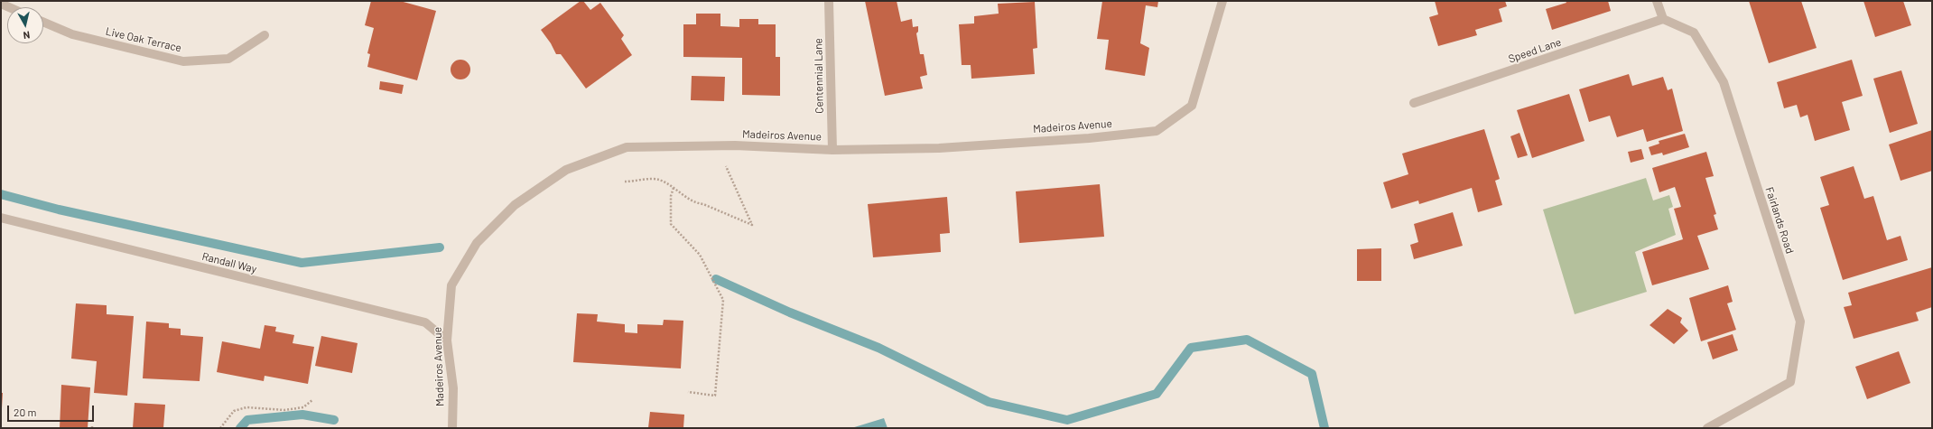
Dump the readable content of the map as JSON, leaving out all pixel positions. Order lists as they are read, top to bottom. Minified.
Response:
{"streets":{"street":["Live Oak Terrace","Speed Lane","Centennial Lane","Madeiros Avenue","Fairlands Road","Randall Way"]},"crossings":[["Speed Lane","Fairlands Road"],["Centennial Lane","Madeiros Avenue"],["Madeiros Avenue","Randall Way"]],"scale_bar":"20 m","north":"bottom"}
